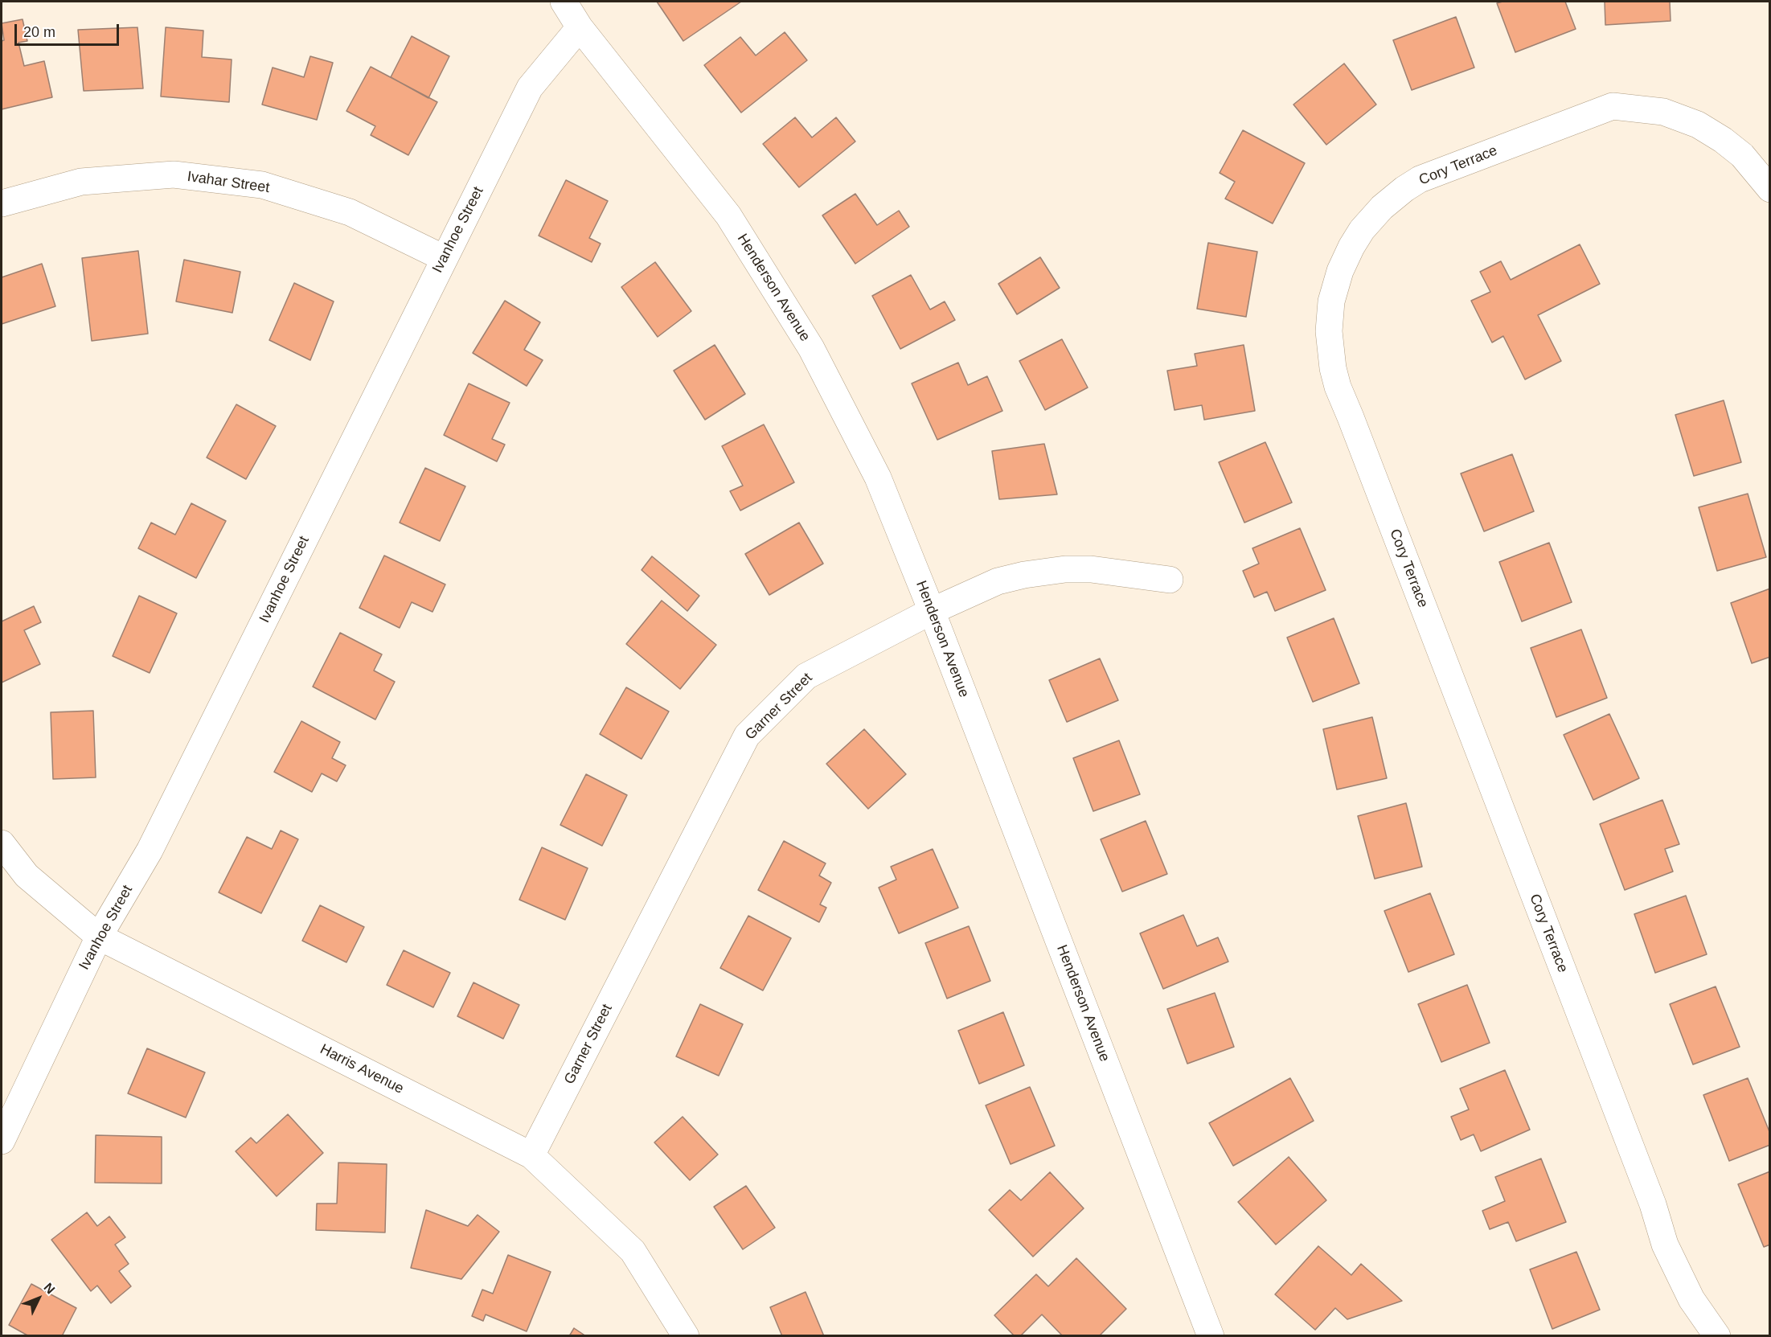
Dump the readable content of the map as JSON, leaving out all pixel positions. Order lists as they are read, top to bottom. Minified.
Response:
{"streets":{"street":["Cory Terrace","Ivahar Street","Ivanhoe Street","Henderson Avenue","Garner Street","Harris Avenue"]},"crossings":[["Ivahar Street","Ivanhoe Street"],["Ivanhoe Street","Henderson Avenue"],["Ivanhoe Street","Harris Avenue"],["Henderson Avenue","Garner Street"],["Garner Street","Harris Avenue"]],"scale_bar":"20 m","north":"top right"}
